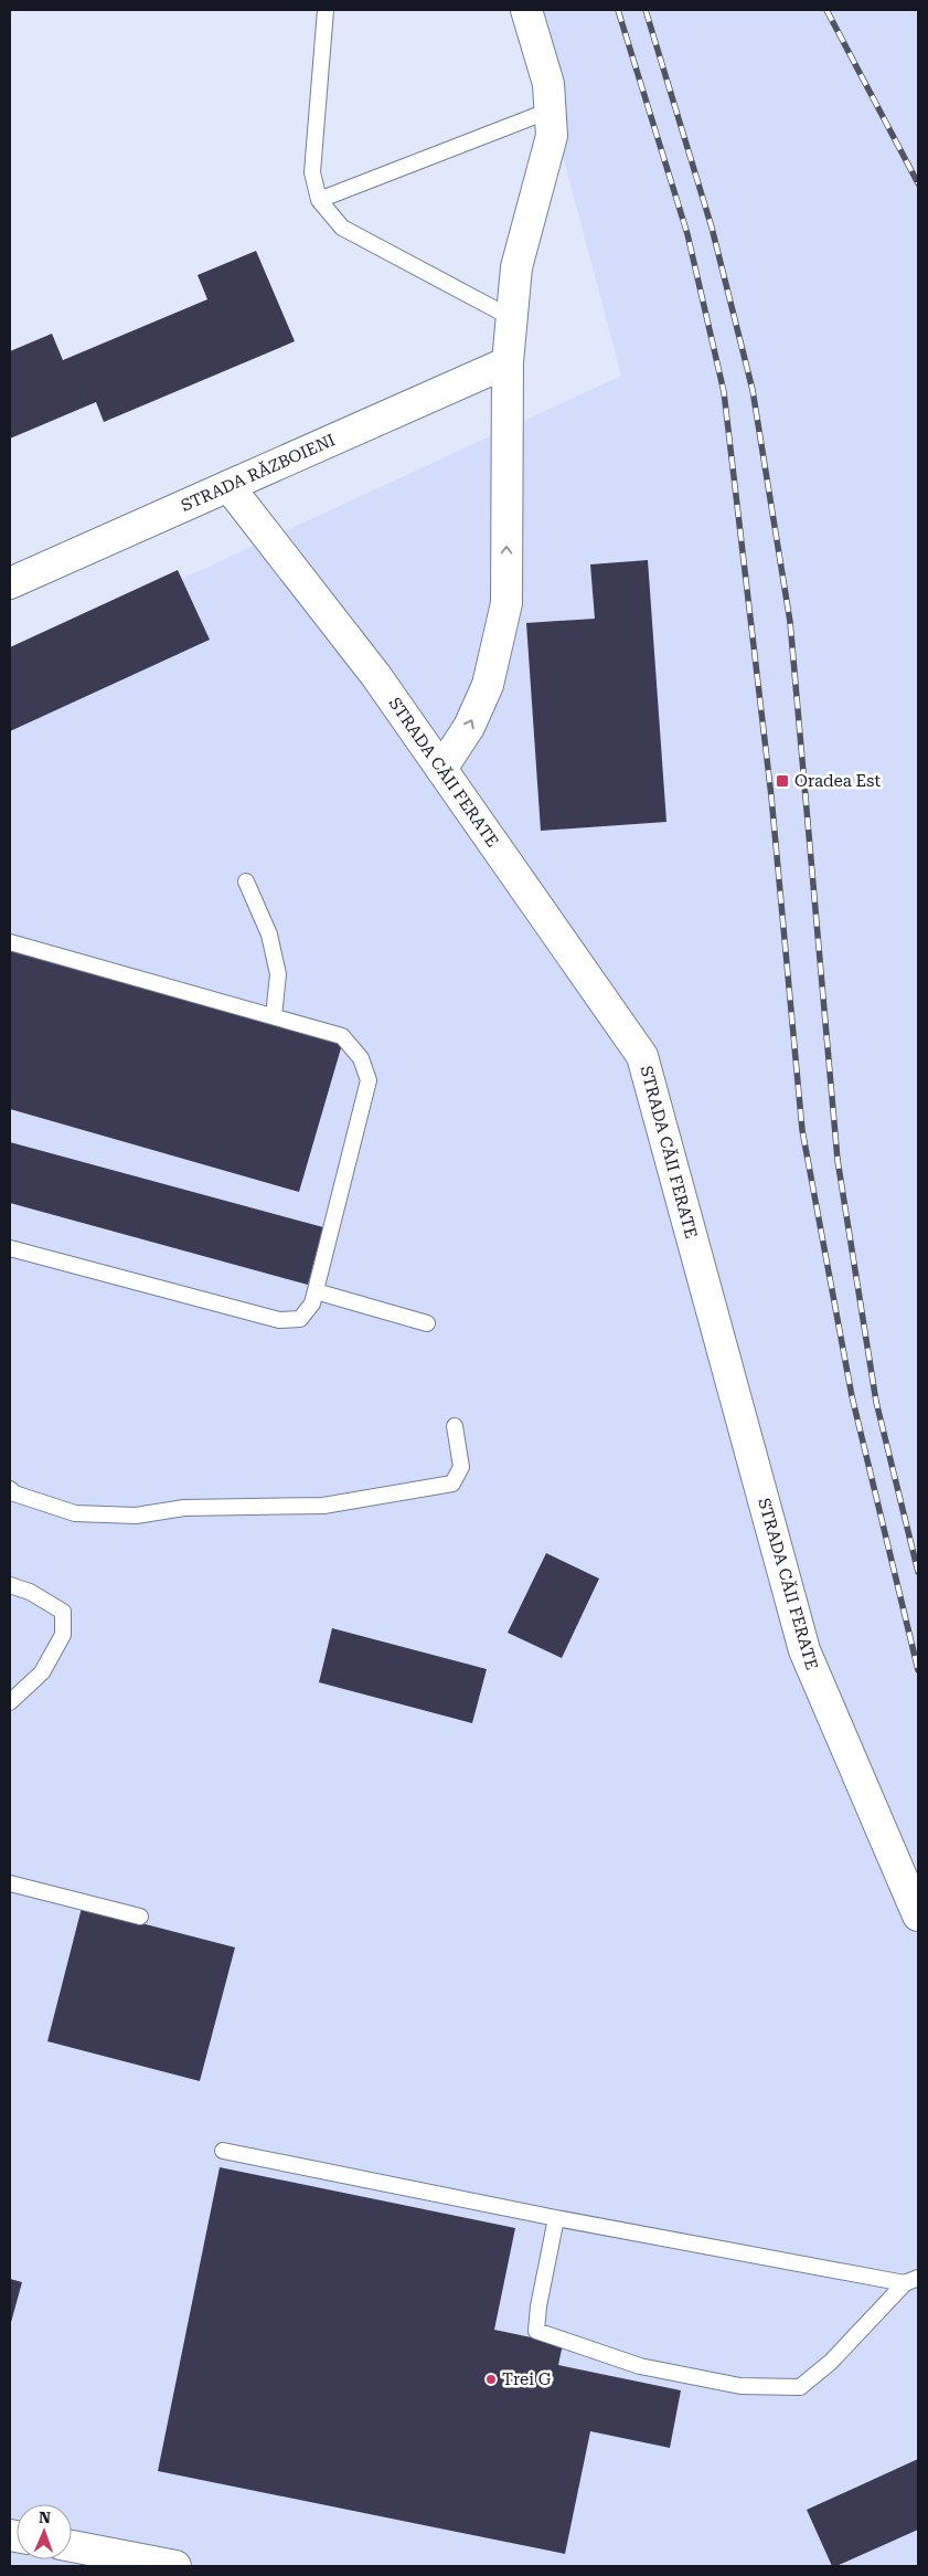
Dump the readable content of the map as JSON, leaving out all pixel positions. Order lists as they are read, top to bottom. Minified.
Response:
{"streets":{"street":["STRADA RĂZBOIENI","STRADA CĂII FERATE"]},"crossings":[["STRADA RĂZBOIENI","STRADA CĂII FERATE"]],"places":{"transit":["Oradea Est"],"other":["Trei G"]},"north":"top"}
